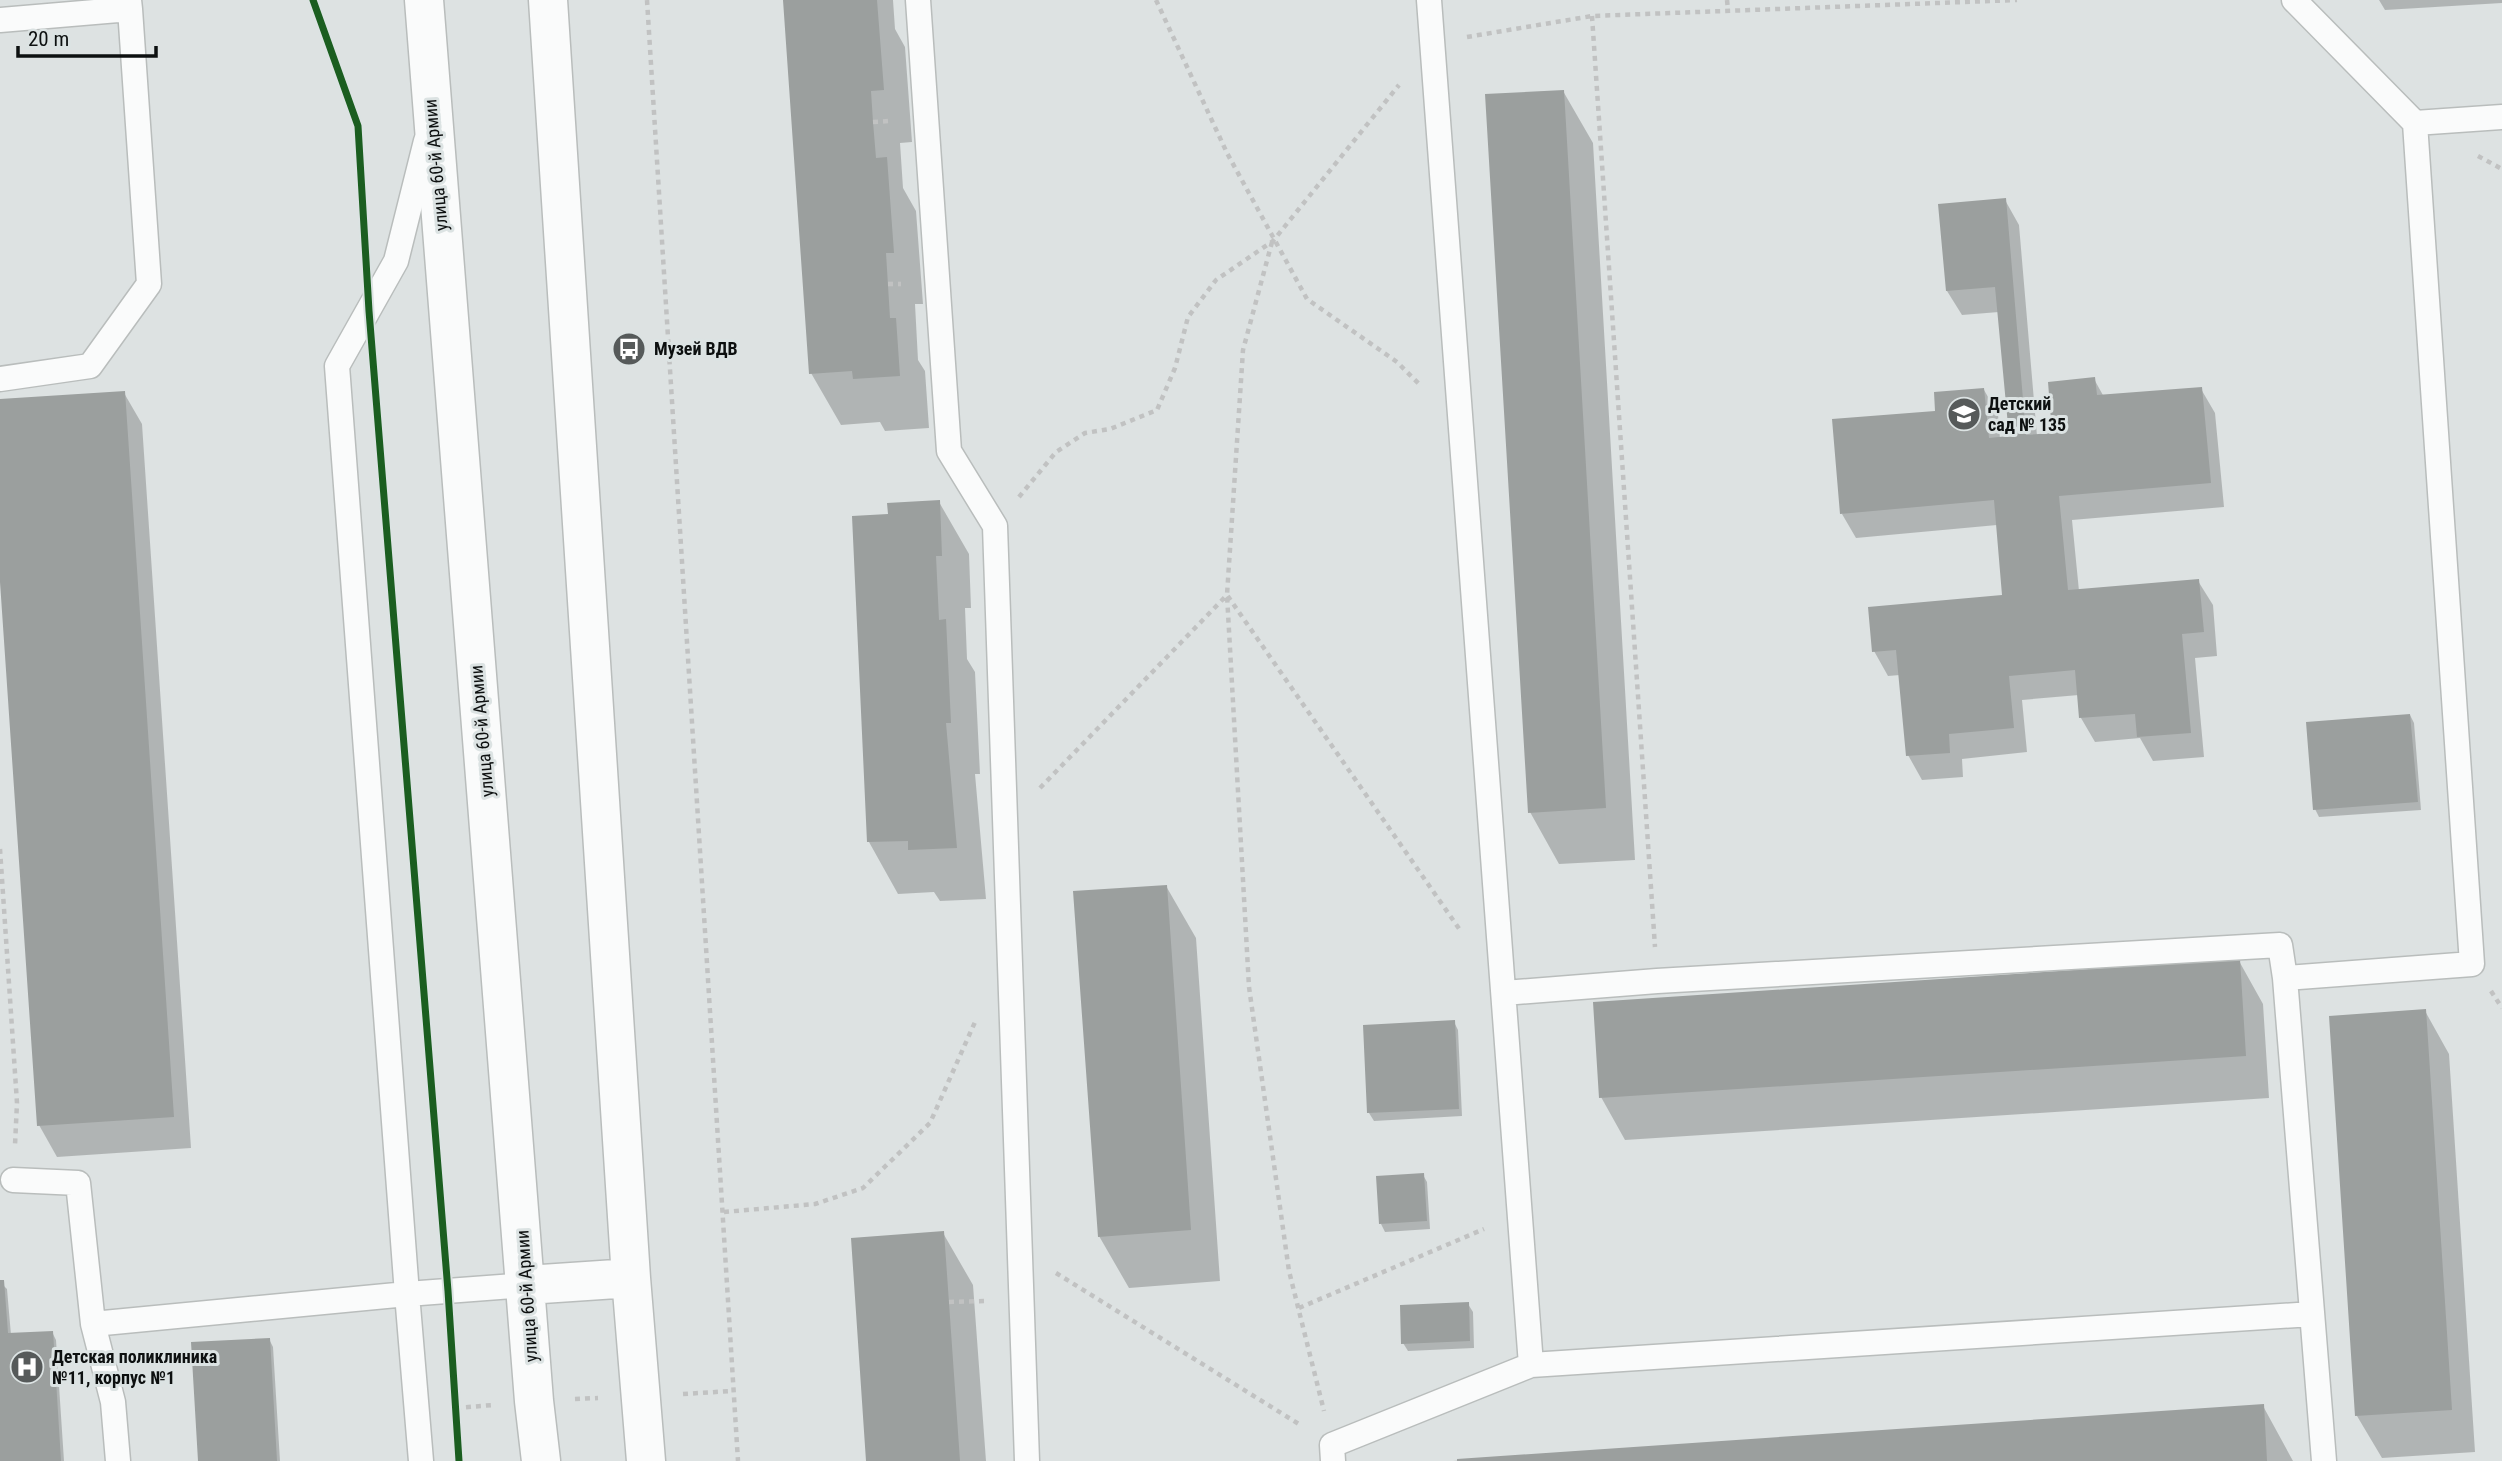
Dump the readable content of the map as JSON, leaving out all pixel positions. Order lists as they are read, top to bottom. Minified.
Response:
{"streets":{"main road":["улица 60-й Армии"]},"places":{"bus stop":["Музей ВДВ"],"school or university":["Детский сад № 135"],"hospital":["Детская поликлиника №11, корпус №1"]},"scale_bar":"20 m"}
